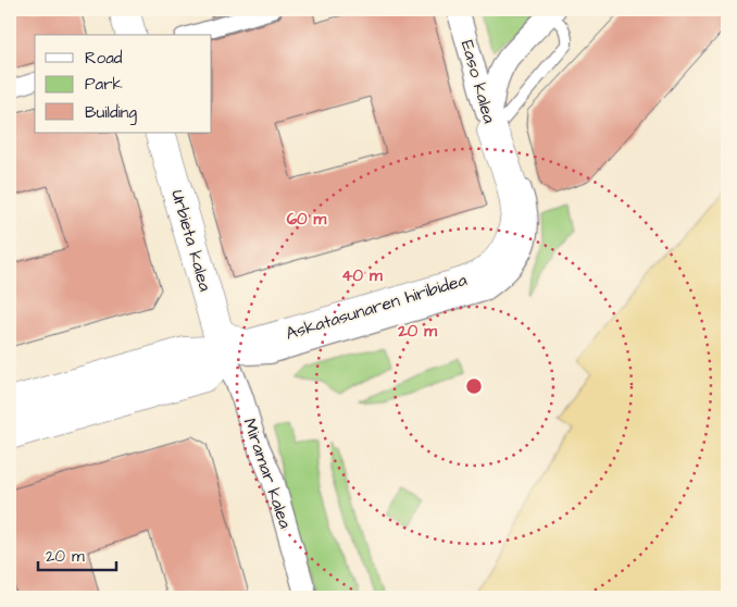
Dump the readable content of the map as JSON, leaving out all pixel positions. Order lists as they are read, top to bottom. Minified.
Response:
{"streets":{"main road":["Urbieta kalea","Askatasunaren hiribidea"],"street":["Easo kalea","Miramar kalea"]},"crossings":[["Easo kalea","Askatasunaren hiribidea"],["Urbieta kalea","Askatasunaren hiribidea"],["Urbieta kalea","Miramar kalea"],["Askatasunaren hiribidea","Miramar kalea"]],"legend":["Road","Park","Building"],"scale_bar":"20 m","rings":["60 m","40 m","20 m"]}
